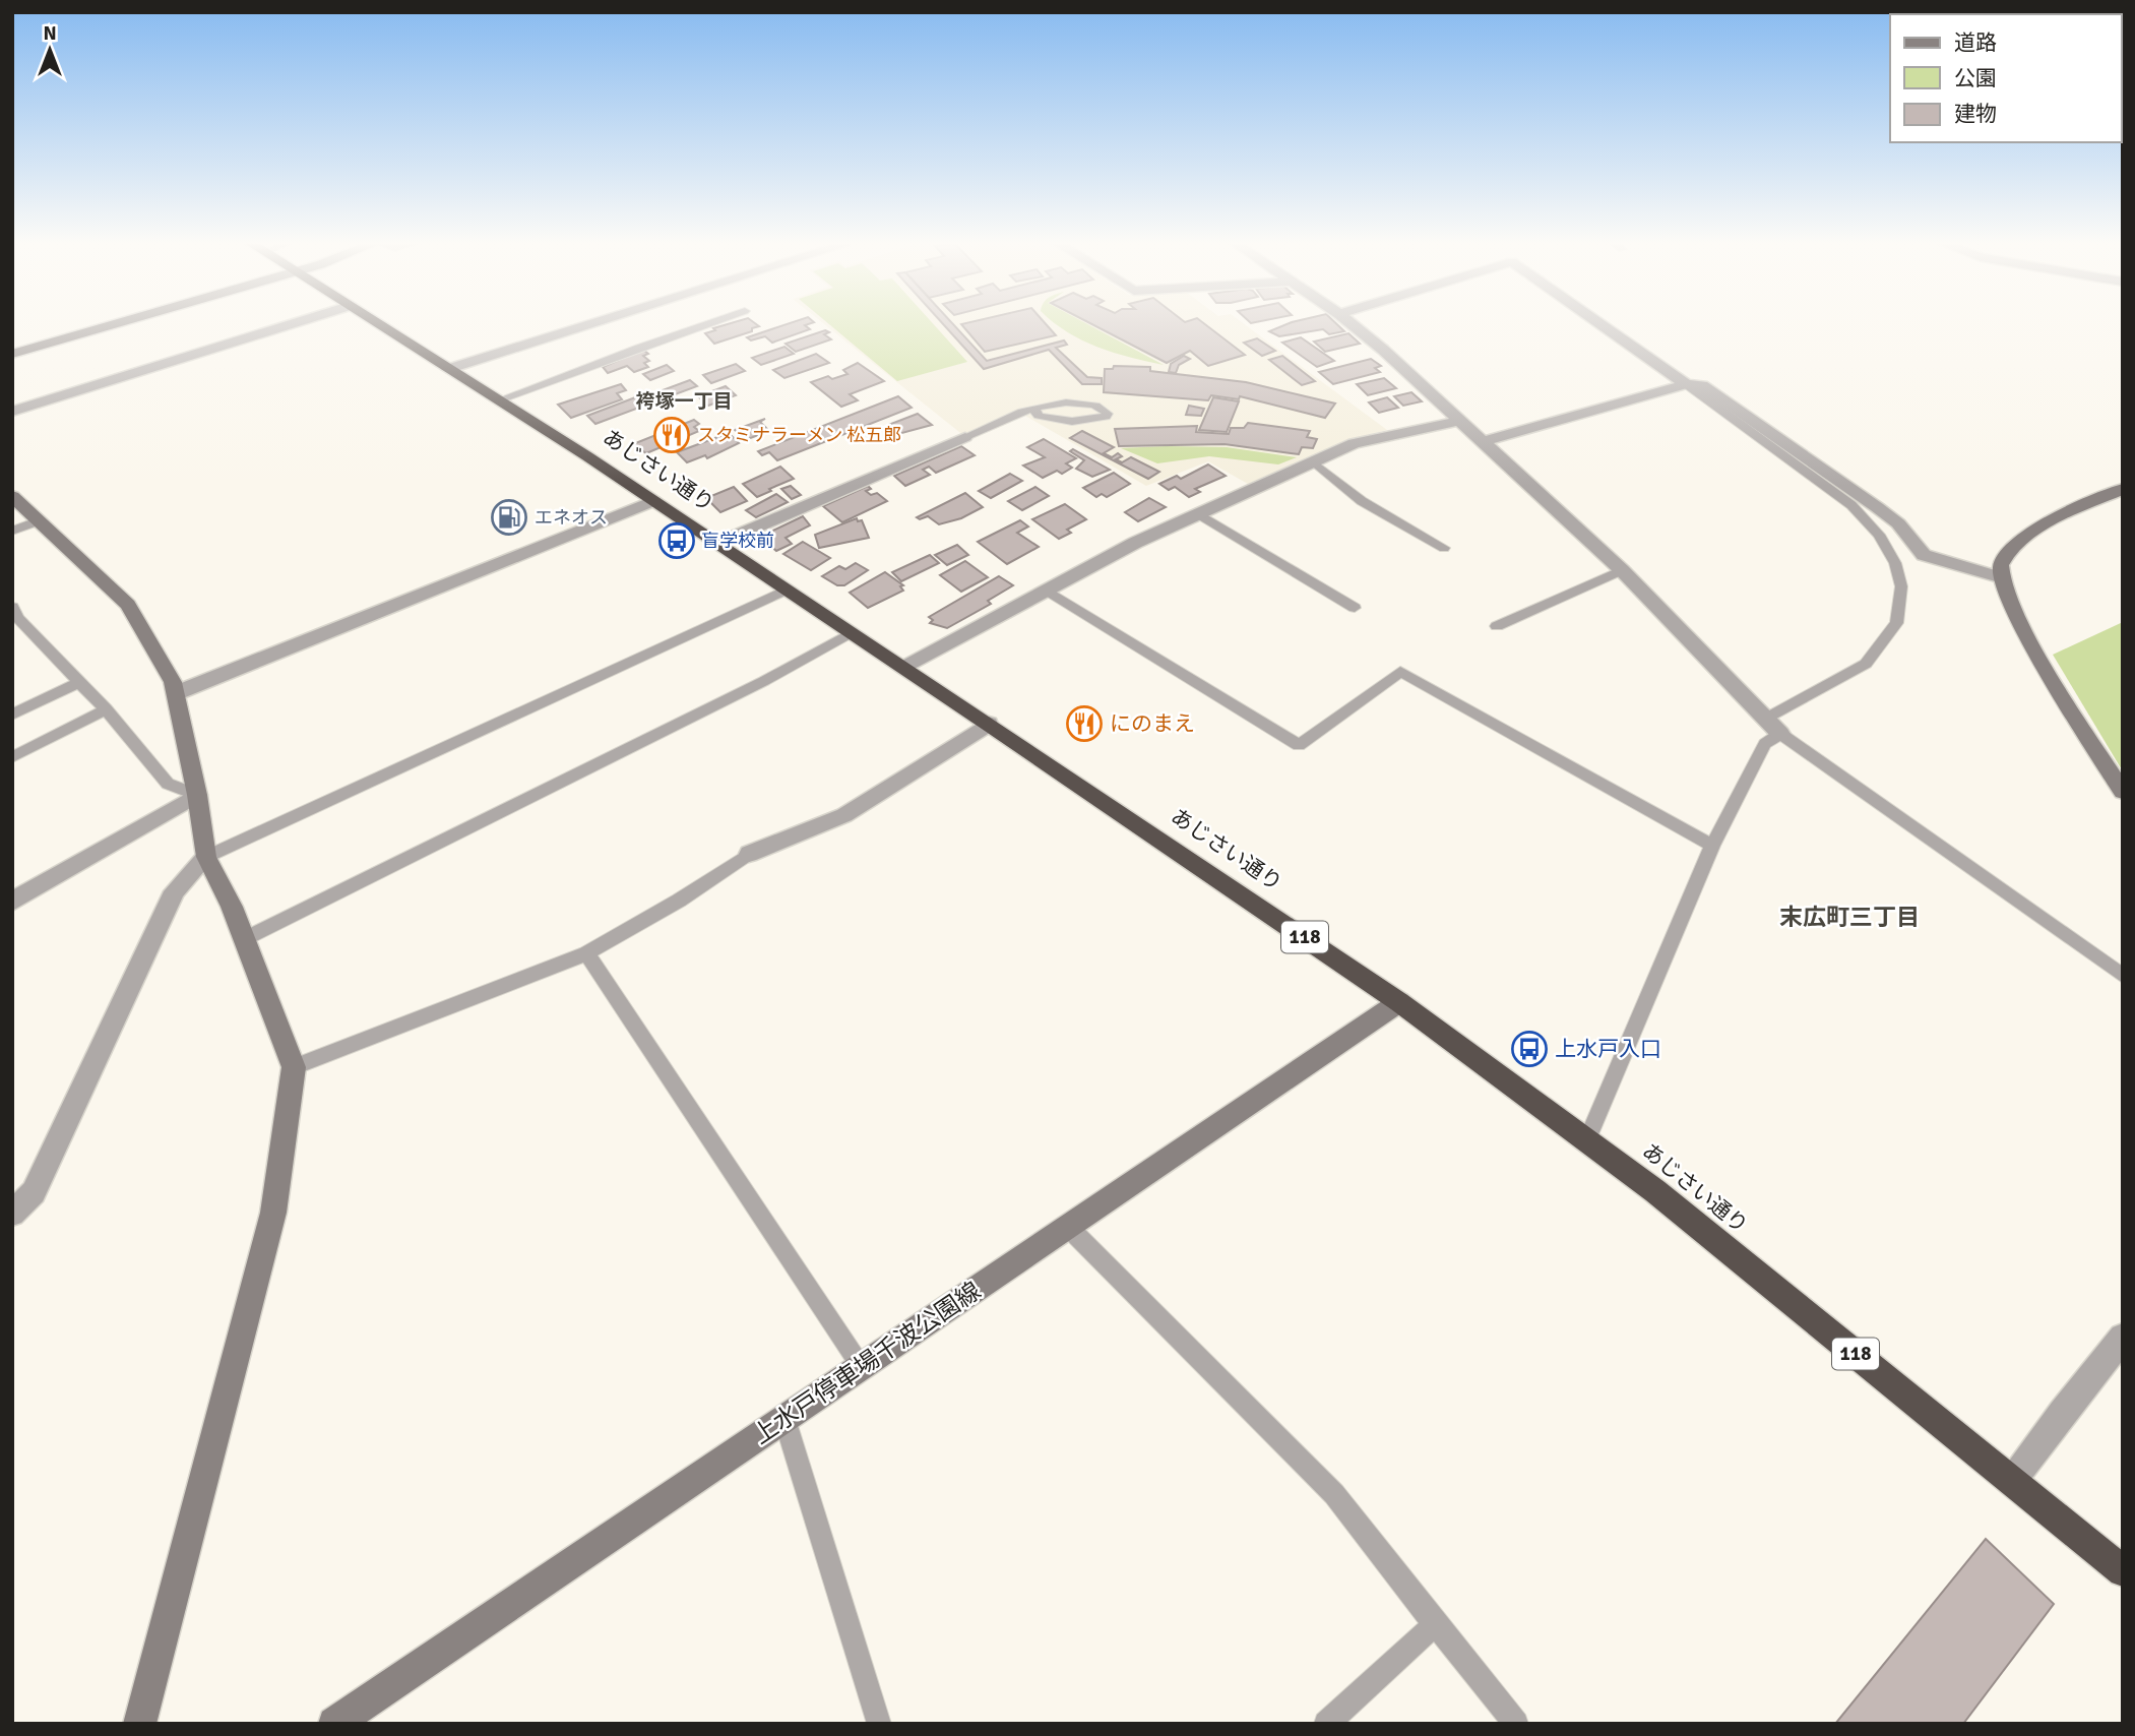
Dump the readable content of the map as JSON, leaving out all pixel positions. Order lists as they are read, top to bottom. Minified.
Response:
{"streets":{"highway":["あじさい通り","118"],"street":["上水戸停車場千波公園線"]},"crossings":[["あじさい通り","上水戸停車場千波公園線"]],"districts":["袴塚一丁目","末広町三丁目"],"places":{"restaurant":["スタミナラーメン 松五郎","にのまえ"],"fuel station":["エネオス"],"bus stop":["盲学校前","上水戸入口"]},"legend":["道路","公園","建物"],"north":"top"}
